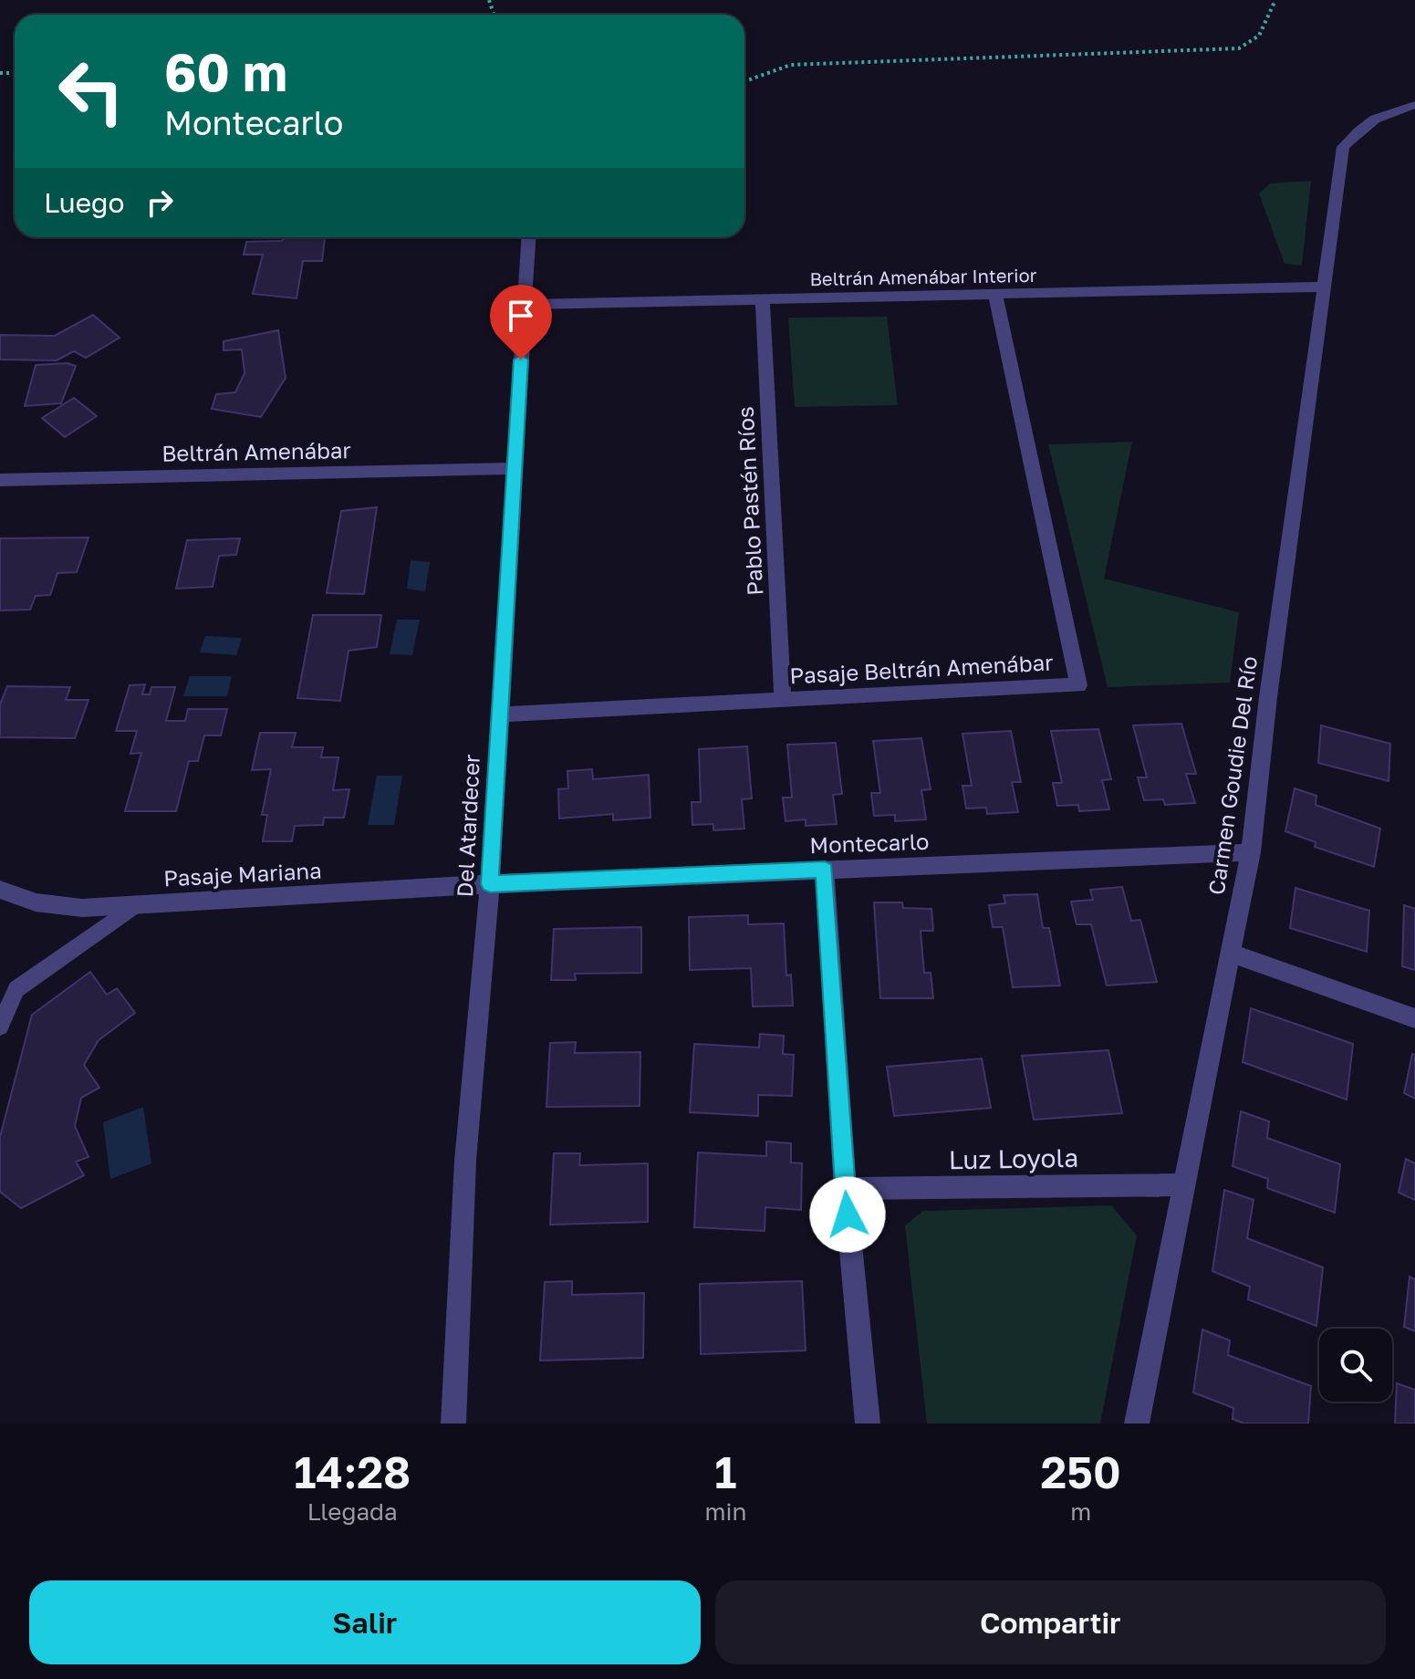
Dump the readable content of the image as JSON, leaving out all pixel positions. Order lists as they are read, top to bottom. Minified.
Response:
{"streets":{"street":["Beltrán Amenábar Interior","Beltrán Amenábar","Pablo Pastén Ríos","Pasaje Beltrán Amenábar","Carmen Goudie Del Río","Del Atardecer","Montecarlo","Pasaje Mariana","Luz Loyola"]},"crossings":[["Beltrán Amenábar Interior","Pablo Pastén Ríos"],["Beltrán Amenábar Interior","Pasaje Beltrán Amenábar"],["Beltrán Amenábar Interior","Carmen Goudie Del Río"],["Beltrán Amenábar Interior","Del Atardecer"],["Beltrán Amenábar","Del Atardecer"],["Pablo Pastén Ríos","Pasaje Beltrán Amenábar"],["Pasaje Beltrán Amenábar","Del Atardecer"],["Carmen Goudie Del Río","Montecarlo"],["Carmen Goudie Del Río","Luz Loyola"],["Del Atardecer","Montecarlo"],["Del Atardecer","Pasaje Mariana"],["Montecarlo","Pasaje Mariana"]],"page":{"turn":["60 m","Montecarlo"],"then":"Luego","eta":["14:28","Llegada","1","min","250","m"],"buttons":["Salir","Compartir"]}}
